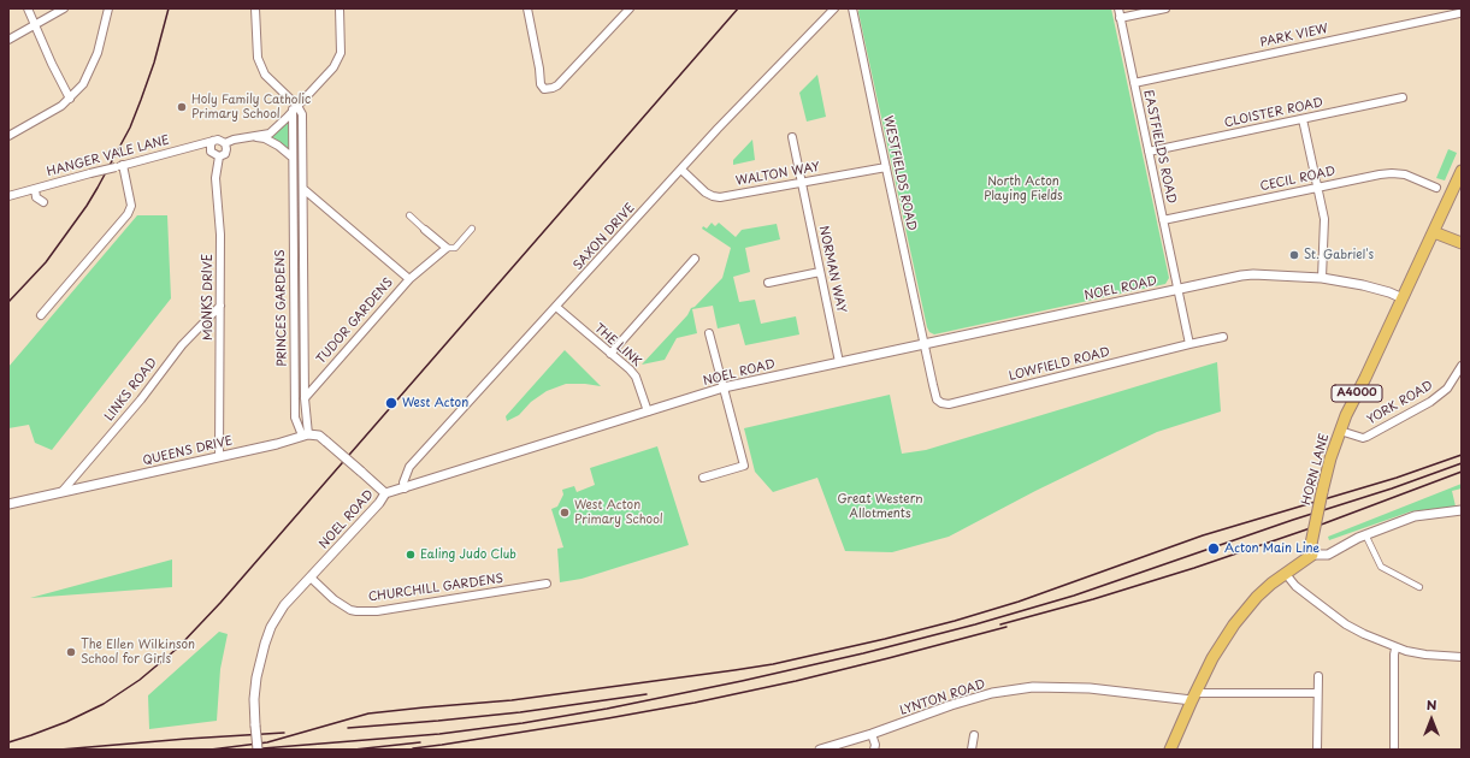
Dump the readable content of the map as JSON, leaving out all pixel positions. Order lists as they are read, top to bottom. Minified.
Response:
{"streets":{"main road":["A4000","HORN LANE"],"street":["PARK VIEW","CLOISTER ROAD","EASTFIELDS ROAD","HANGER VALE LANE","WESTFIELDS ROAD","WALTON WAY","CECIL ROAD","SAXON DRIVE","NORMAN WAY","NOEL ROAD","MONKS DRIVE","PRINCES GARDENS","TUDOR GARDENS","THE LINK","LOWFIELD ROAD","LINKS ROAD","YORK ROAD","QUEENS DRIVE","CHURCHILL GARDENS","LYNTON ROAD"]},"crossings":[["PARK VIEW","EASTFIELDS ROAD"],["CLOISTER ROAD","EASTFIELDS ROAD"],["EASTFIELDS ROAD","CECIL ROAD"],["EASTFIELDS ROAD","NOEL ROAD"],["HANGER VALE LANE","MONKS DRIVE"],["WESTFIELDS ROAD","WALTON WAY"],["WESTFIELDS ROAD","NOEL ROAD"],["WESTFIELDS ROAD","LOWFIELD ROAD"],["WALTON WAY","SAXON DRIVE"],["WALTON WAY","NORMAN WAY"],["SAXON DRIVE","NOEL ROAD"],["SAXON DRIVE","THE LINK"],["NORMAN WAY","NOEL ROAD"],["NOEL ROAD","THE LINK"],["NOEL ROAD","LOWFIELD ROAD"],["NOEL ROAD","HORN LANE"],["NOEL ROAD","CHURCHILL GARDENS"],["MONKS DRIVE","LINKS ROAD"],["MONKS DRIVE","QUEENS DRIVE"],["PRINCES GARDENS","TUDOR GARDENS"],["PRINCES GARDENS","QUEENS DRIVE"],["LINKS ROAD","QUEENS DRIVE"],["YORK ROAD","HORN LANE"]],"parks":["North Acton Playing Fields","Great Western Allotments"],"places":["Holy Family Catholic Primary School","St. Gabriel's","West Acton","West Acton Primary School","Acton Main Line","Ealing Judo Club","The Ellen Wilkinson School for Girls"],"north":"top"}
